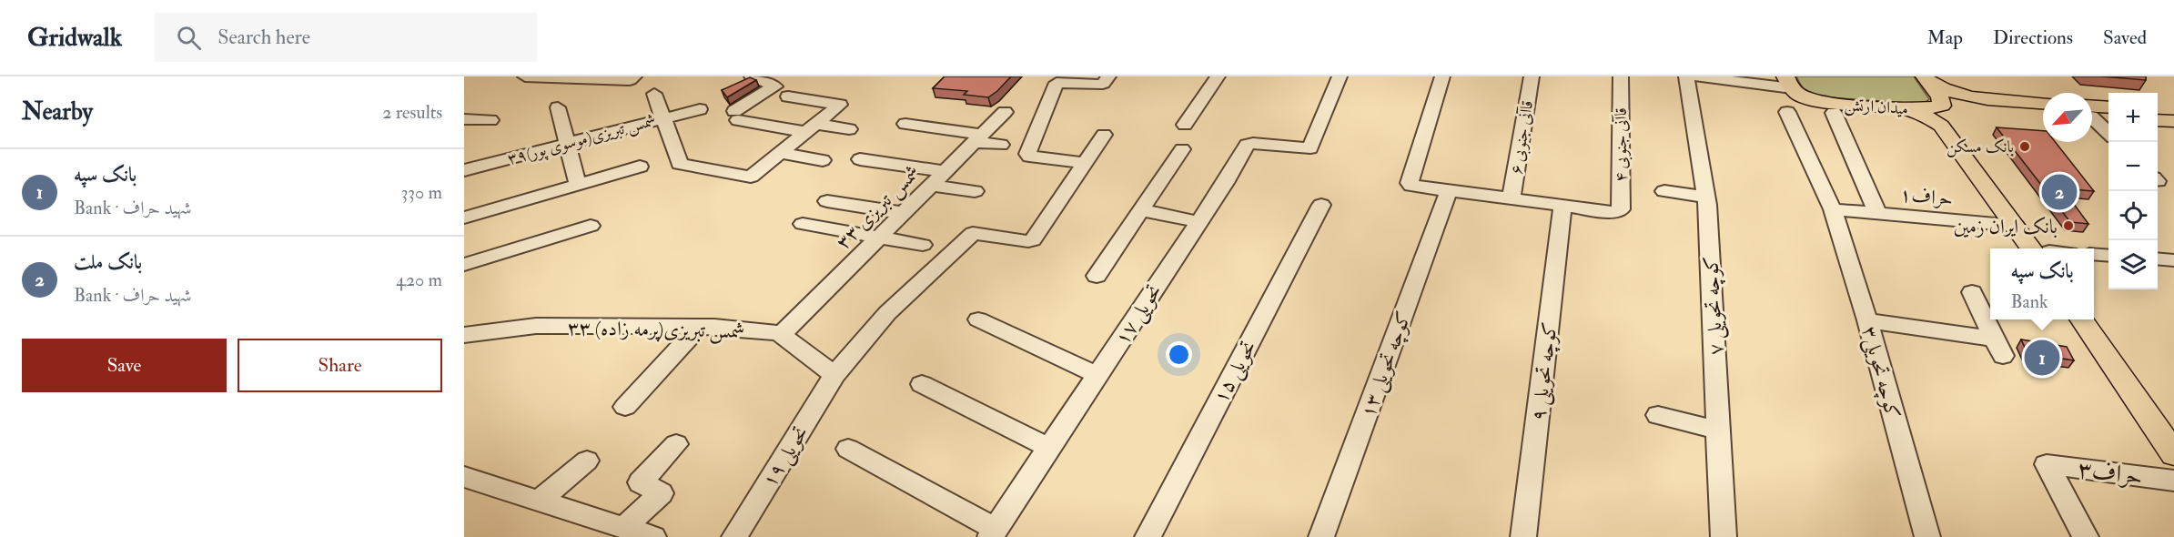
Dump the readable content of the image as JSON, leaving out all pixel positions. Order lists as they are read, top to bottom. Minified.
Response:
{"streets":{"main road":["میدان ارتش"],"street":["قاآنی جنوبی ۶","شمس تبریزی(موسوی پور)۳۹","قاآنی جنوبی ۴","حراف۱","شمس تبریزی ۳۳","کوچه تحویلی ۷","تحویلی ۱۷","۳۳ شمس تبریزی(پرمه زاده)","کوچه تحویلی ۱۳","تحویلی ۱۵","کوچه تحویلی ۹","کوچه تحویلی۳","تحویلی ۱۹","۳حراف"]},"crossings":[["قاآنی جنوبی ۴","کوچه تحویلی ۹"],["حراف۱","کوچه تحویلی۳"],["شمس تبریزی ۳۳","۳۳ شمس تبریزی(پرمه زاده)"]],"places":["بانک مسکن","بانک ایران زمین"],"north":"bottom left","page":{"header":"Gridwalk","search":"Search here","nav":["Map","Directions","Saved"],"heading":["Nearby","2 results"],"map_buttons":["+","−"],"list":[{"mark":"1","name":"بانک سپه","note":"Bank · شهید حراف","value":"330 m"},{"mark":"2","name":"بانک ملت","note":"Bank · شهید حراف","value":"420 m"}],"pins":["2","1"],"popup":["بانک سپه","Bank"],"buttons":["Save","Share"]}}
